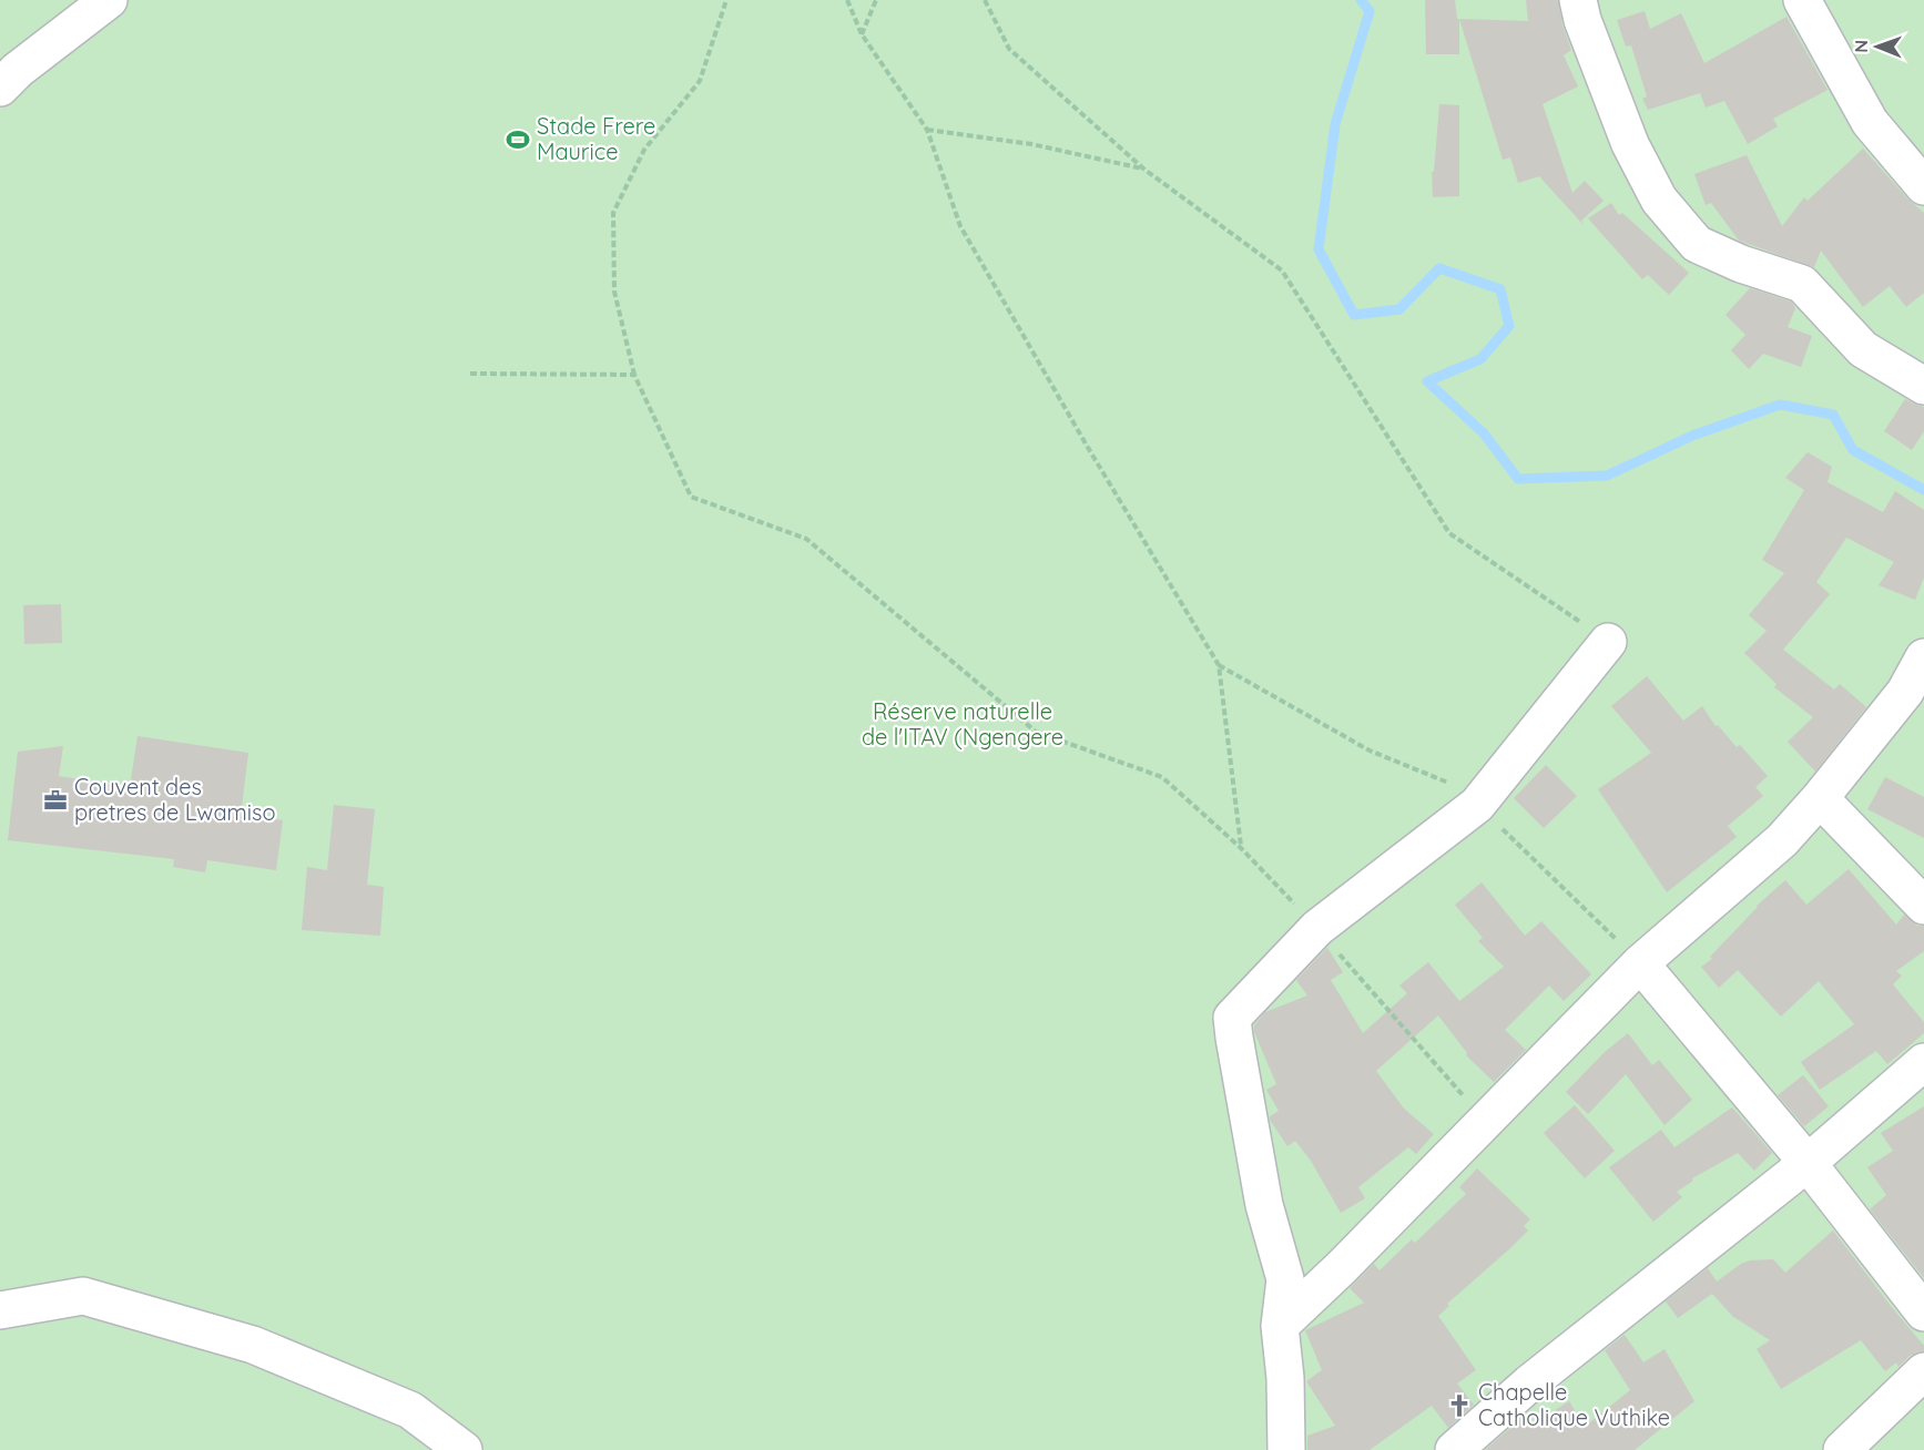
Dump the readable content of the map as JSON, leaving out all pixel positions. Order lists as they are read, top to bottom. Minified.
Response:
{"parks":["Réserve naturelle de l'ITAV (Ngengere"],"places":{"sports":["Stade Frere Maurice"],"office":["Couvent des pretres de Lwamiso"],"church":["Chapelle Catholique Vuthike"]},"north":"left"}
